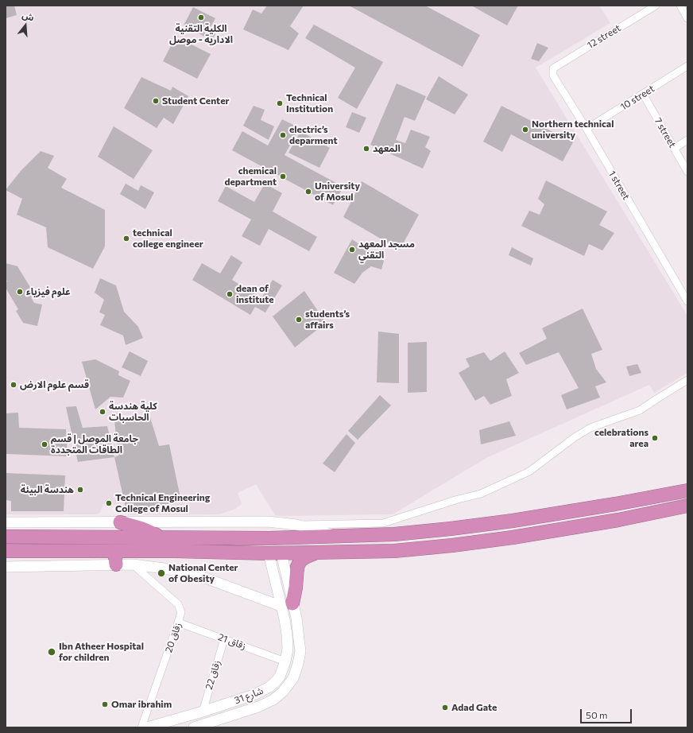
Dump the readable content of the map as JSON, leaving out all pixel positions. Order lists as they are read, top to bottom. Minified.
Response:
{"streets":{"main road":["شارع 31"],"street":["12 street","10 street","7 street","1 street","زقاق 20","زقاق 21","زقاق 22"]},"crossings":[["12 street","1 street"],["10 street","7 street"],["10 street","1 street"],["زقاق 20","زقاق 21"],["زقاق 21","زقاق 22"],["زقاق 21","شارع 31"],["زقاق 22","شارع 31"]],"places":["الكلية التقنية الادارية - موصل","Student Center","Technical Institution","Northern technical university","electric’s deparment","المعهد","chemical department","University of Mosul","technical college engineer","مسجد المعهد التقني","علوم فيزياء","dean of institute","students’s affairs","قسم علوم الارض","كلية هندسة الحاسبات","celebrations area","جامعة الموصل | قسم الطاقات المتجددة","هندسة البيئة","Technical Engineering College of Mosul","National Center of Obesity","Ibn Atheer Hospital for children","Omar ibrahim","Adad Gate"],"scale_bar":"50 m","north":"top"}
